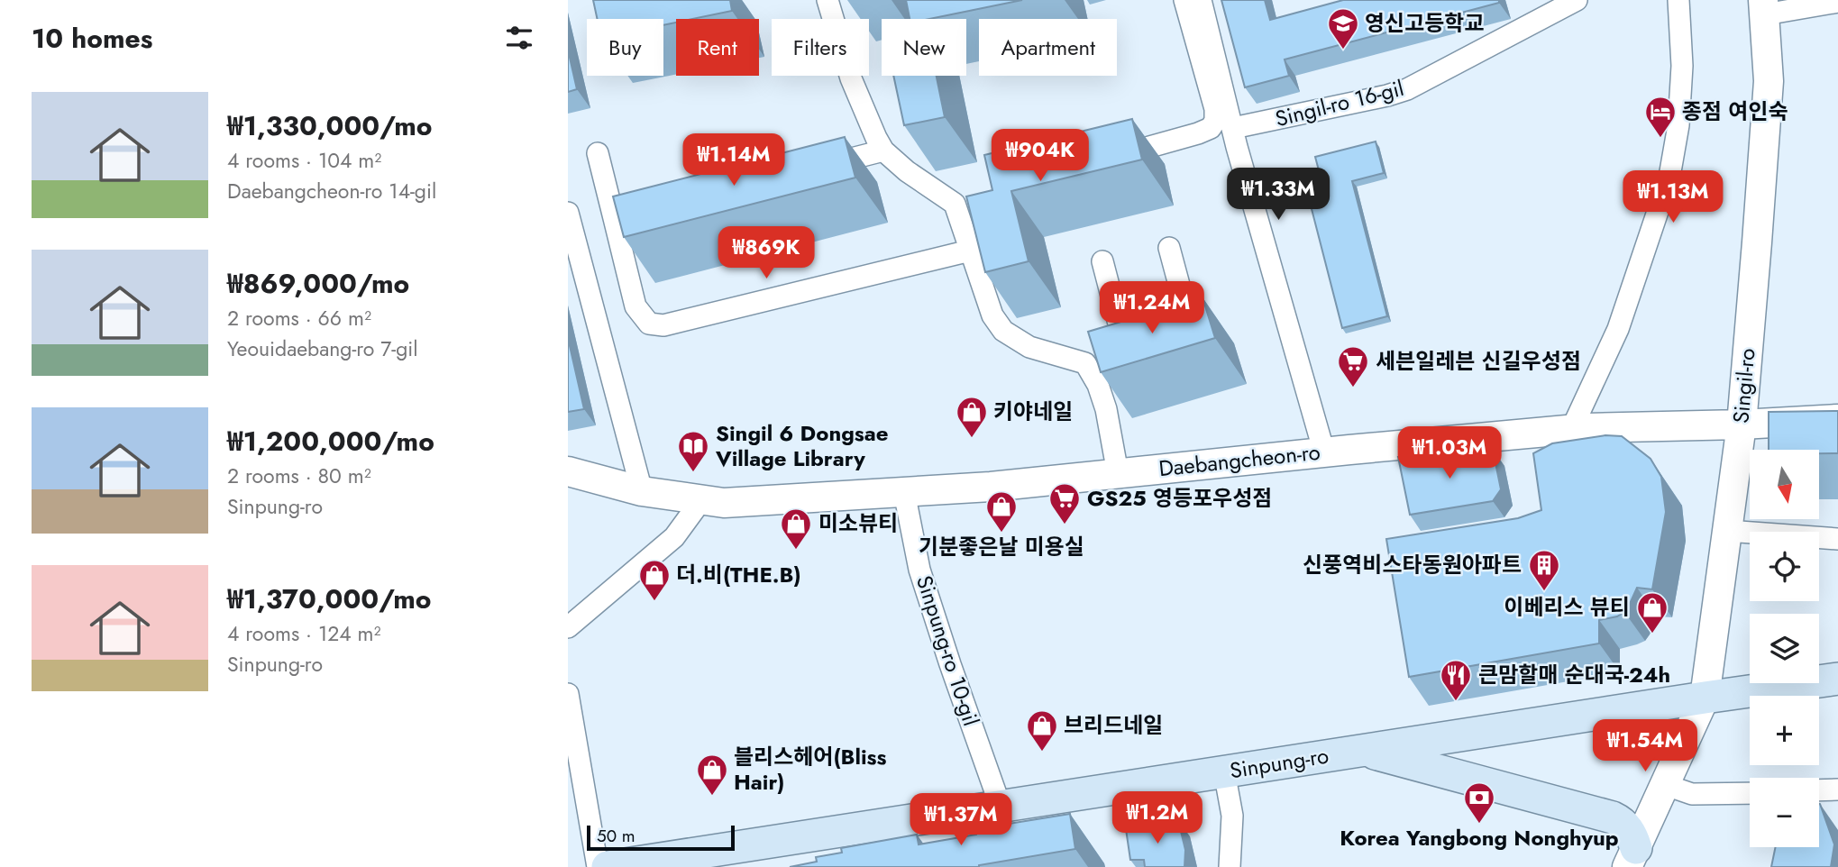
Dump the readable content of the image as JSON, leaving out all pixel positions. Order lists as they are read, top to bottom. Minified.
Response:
{"streets":{"main road":["Singil-ro","Daebangcheon-ro","Sinpung-ro"],"street":["Singil-ro 16-gil","Sinpung-ro 10-gil"]},"crossings":[["Singil-ro","Daebangcheon-ro"],["Singil-ro","Sinpung-ro"],["Daebangcheon-ro","Sinpung-ro 10-gil"],["Sinpung-ro 10-gil","Sinpung-ro"]],"places":{"school or university":["영신고등학교"],"hotel":["종점 여인숙"],"supermarket":["세븐일레븐 신길우성점","GS25 영등포우성점"],"shop":["키야네일","기분좋은날 미용실","미소뷰티","더.비(THE.B)","이베리스 뷰티","브리드네일","블리스헤어(Bliss Hair)"],"library":["Singil 6 Dongsae Village Library"],"building":["신풍역비스타동원아파트"],"restaurant":["큰맘할매 순대국-24h"],"bank":["Korea Yangbong Nonghyup"]},"scale_bar":"50 m","north":"bottom","page":{"heading":"10 homes","chip":["Buy","Rent","Filters","New","Apartment"],"list":[{"name":"₩1,330,000/mo","note":"4 rooms · 104 m² · Daebangcheon-ro 14-gil"},{"name":"₩869,000/mo","note":"2 rooms · 66 m² · Yeouidaebang-ro 7-gil"},{"name":"₩1,200,000/mo","note":"2 rooms · 80 m² · Sinpung-ro"},{"name":"₩1,370,000/mo","note":"4 rooms · 124 m² · Sinpung-ro"}],"price":["₩904K","₩1.14M","₩1.33M","₩1.13M","₩869K","₩1.24M","₩1.03M","₩1.54M","₩1.2M","₩1.37M"],"map_buttons":["+","−"],"scale":"50 m"}}
